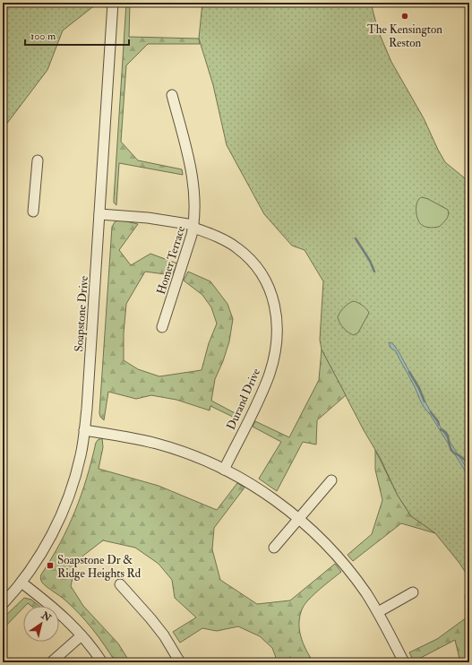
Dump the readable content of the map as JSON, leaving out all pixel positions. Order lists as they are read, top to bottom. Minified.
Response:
{"streets":{"street":["Homer Terrace","Soapstone Drive","Durand Drive"]},"crossings":[["Homer Terrace","Durand Drive"],["Soapstone Drive","Durand Drive"]],"places":{"other":["The Kensington Reston"],"transit":["Soapstone Dr & Ridge Heights Rd"]},"scale_bar":"100 m","north":"top right"}
